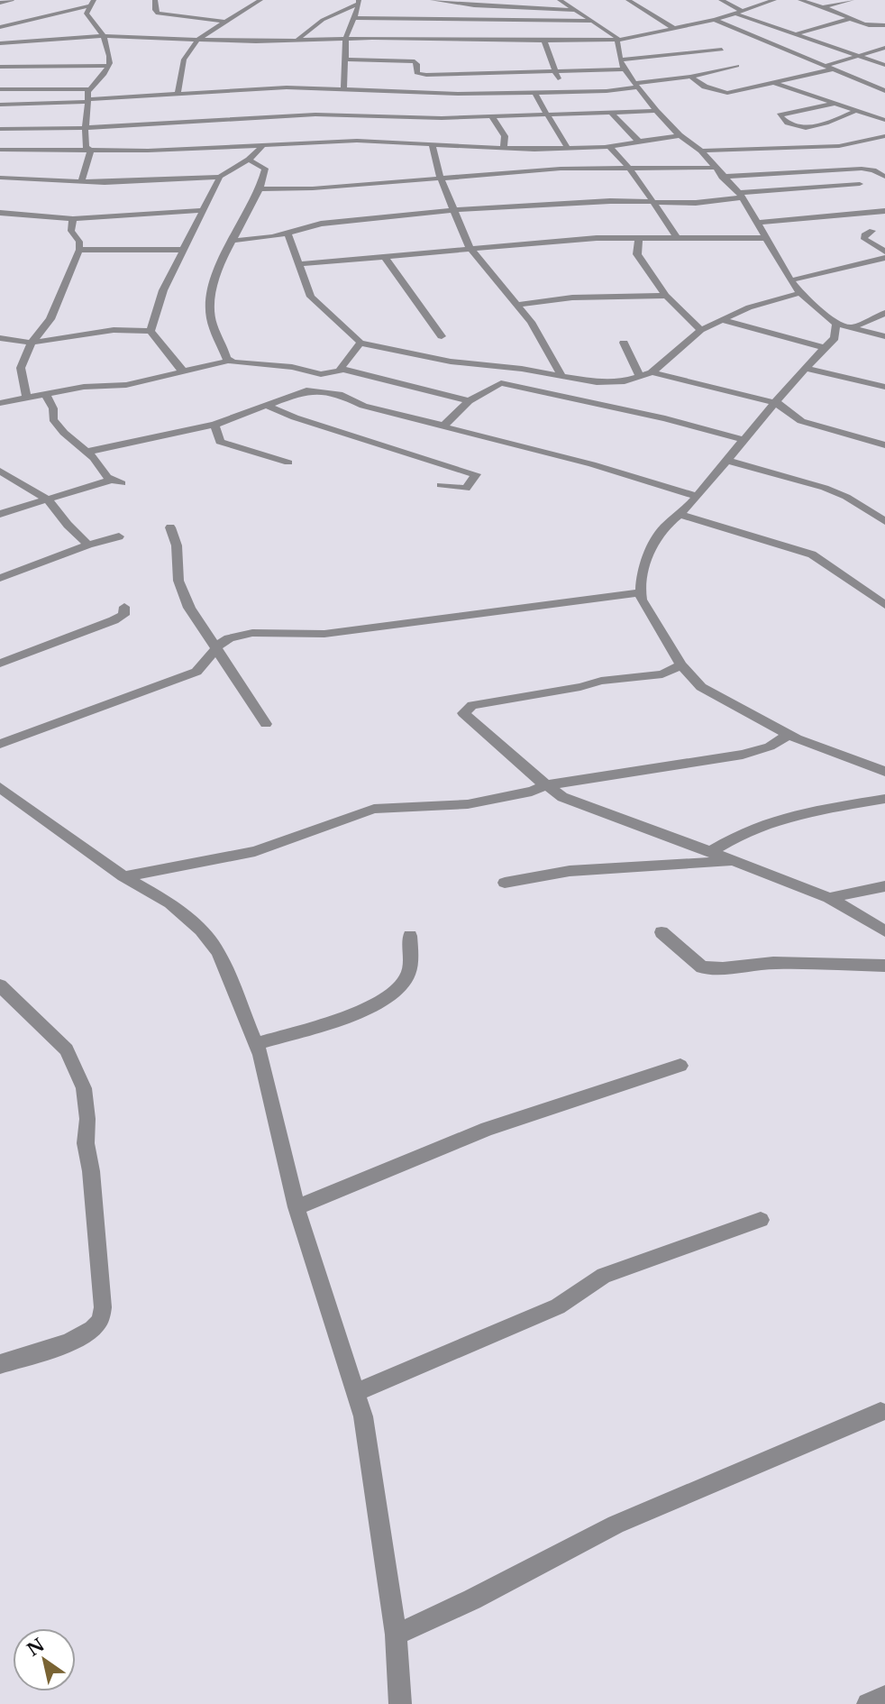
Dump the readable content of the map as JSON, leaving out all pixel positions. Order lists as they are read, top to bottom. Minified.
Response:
{"north":"top left"}
